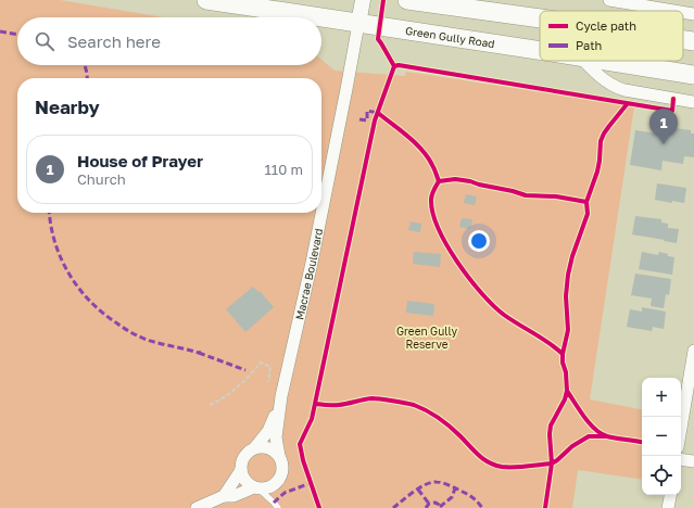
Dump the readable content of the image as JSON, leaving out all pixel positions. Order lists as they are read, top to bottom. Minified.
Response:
{"streets":{"main road":["Green Gully Road"],"street":["Macrae Boulevard"]},"crossings":[["Green Gully Road","Macrae Boulevard"]],"parks":["Green Gully Reserve"],"legend":["Cycle path","Path"],"page":{"search":"Search here","heading":"Nearby","pins":"1","list":[{"mark":"1","name":"House of Prayer","note":"Church","value":"110 m"}],"map_buttons":["+","−"]}}
